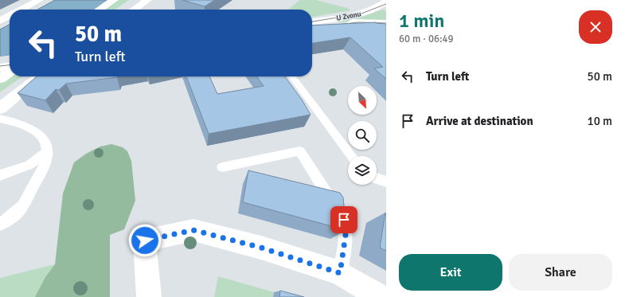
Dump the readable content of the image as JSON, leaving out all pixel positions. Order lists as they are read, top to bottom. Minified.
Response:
{"streets":{"street":["U Zvonu"]},"north":"bottom right","page":{"heading":["1 min","60 m · 06:49"],"turn":["50 m","Turn left"],"list":[{"name":"Turn left","value":"50 m"},{"name":"Arrive at destination","value":"10 m"}],"buttons":["Exit","Share"]}}
